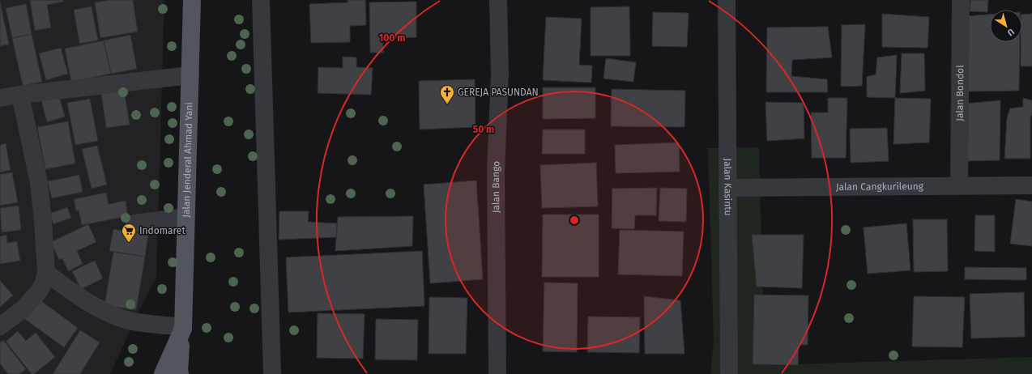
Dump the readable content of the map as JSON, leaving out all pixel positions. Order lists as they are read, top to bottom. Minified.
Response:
{"streets":{"main road":["Jalan Jenderal Ahmad Yani"],"street":["Jalan Bondol","Jalan Cangkurileung","Jalan Bango","Jalan Kasintu"]},"crossings":[["Jalan Bondol","Jalan Cangkurileung"],["Jalan Cangkurileung","Jalan Kasintu"]],"places":{"church":["GEREJA PASUNDAN"],"supermarket":["Indomaret"]},"north":"bottom right","rings":["100 m","50 m"]}
